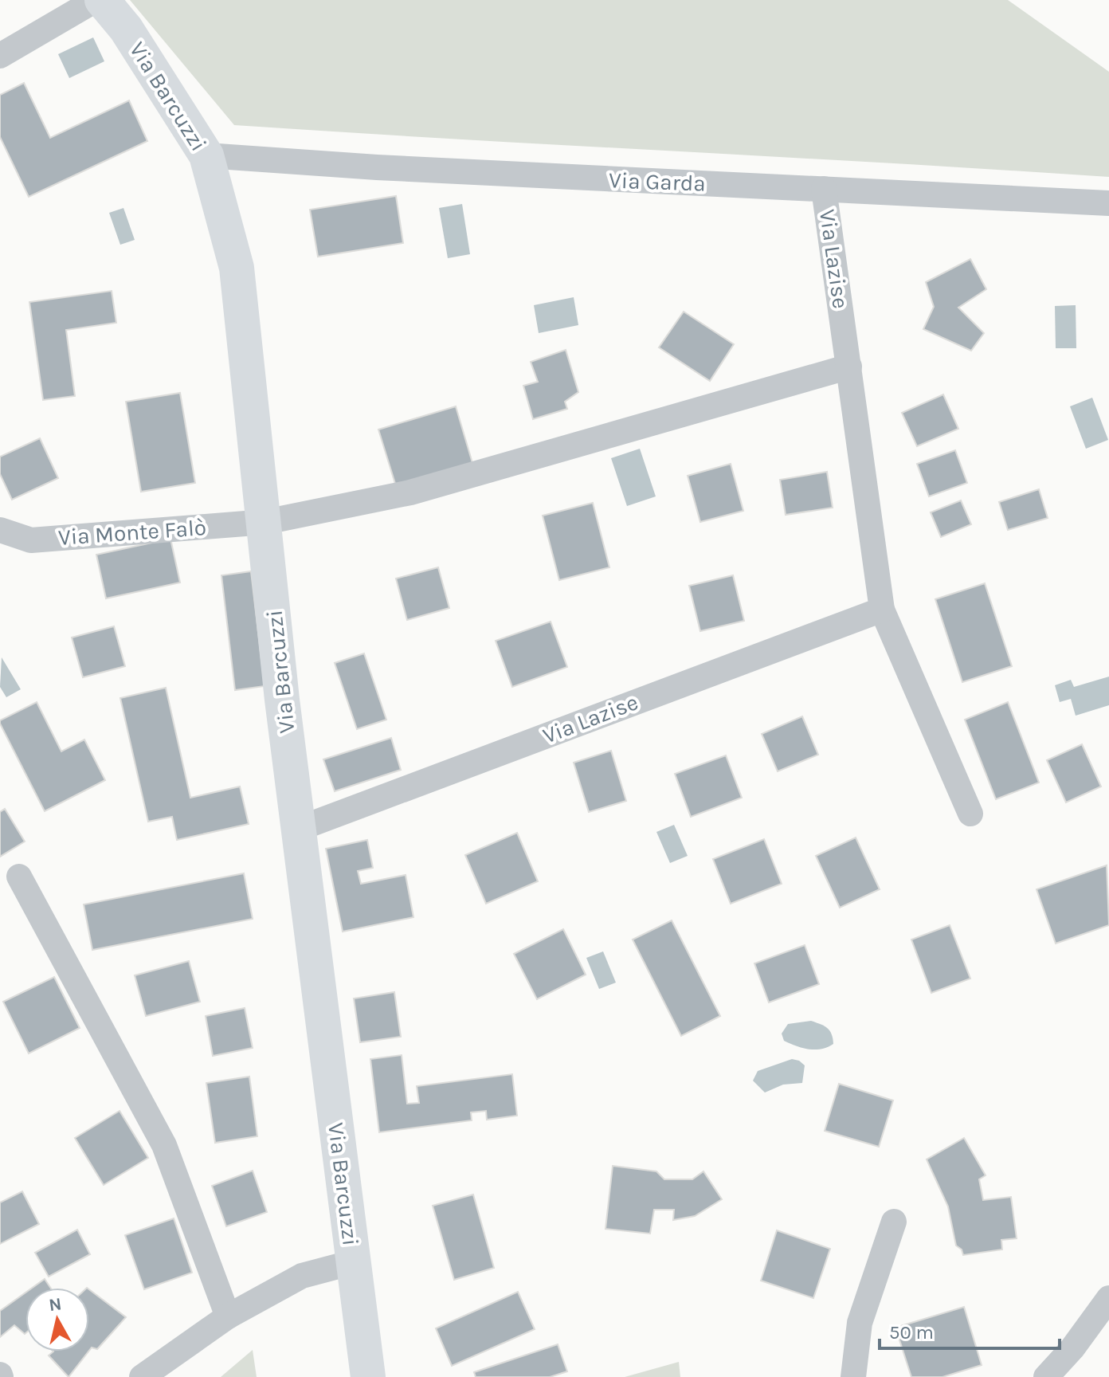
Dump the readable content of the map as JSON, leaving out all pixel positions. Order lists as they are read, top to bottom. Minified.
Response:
{"streets":{"street":["Via Barcuzzi","Via Garda","Via Lazise","Via Monte Falò"]},"crossings":[["Via Barcuzzi","Via Garda"],["Via Barcuzzi","Via Lazise"],["Via Barcuzzi","Via Monte Falò"],["Via Garda","Via Lazise"]],"scale_bar":"50 m","north":"top"}
